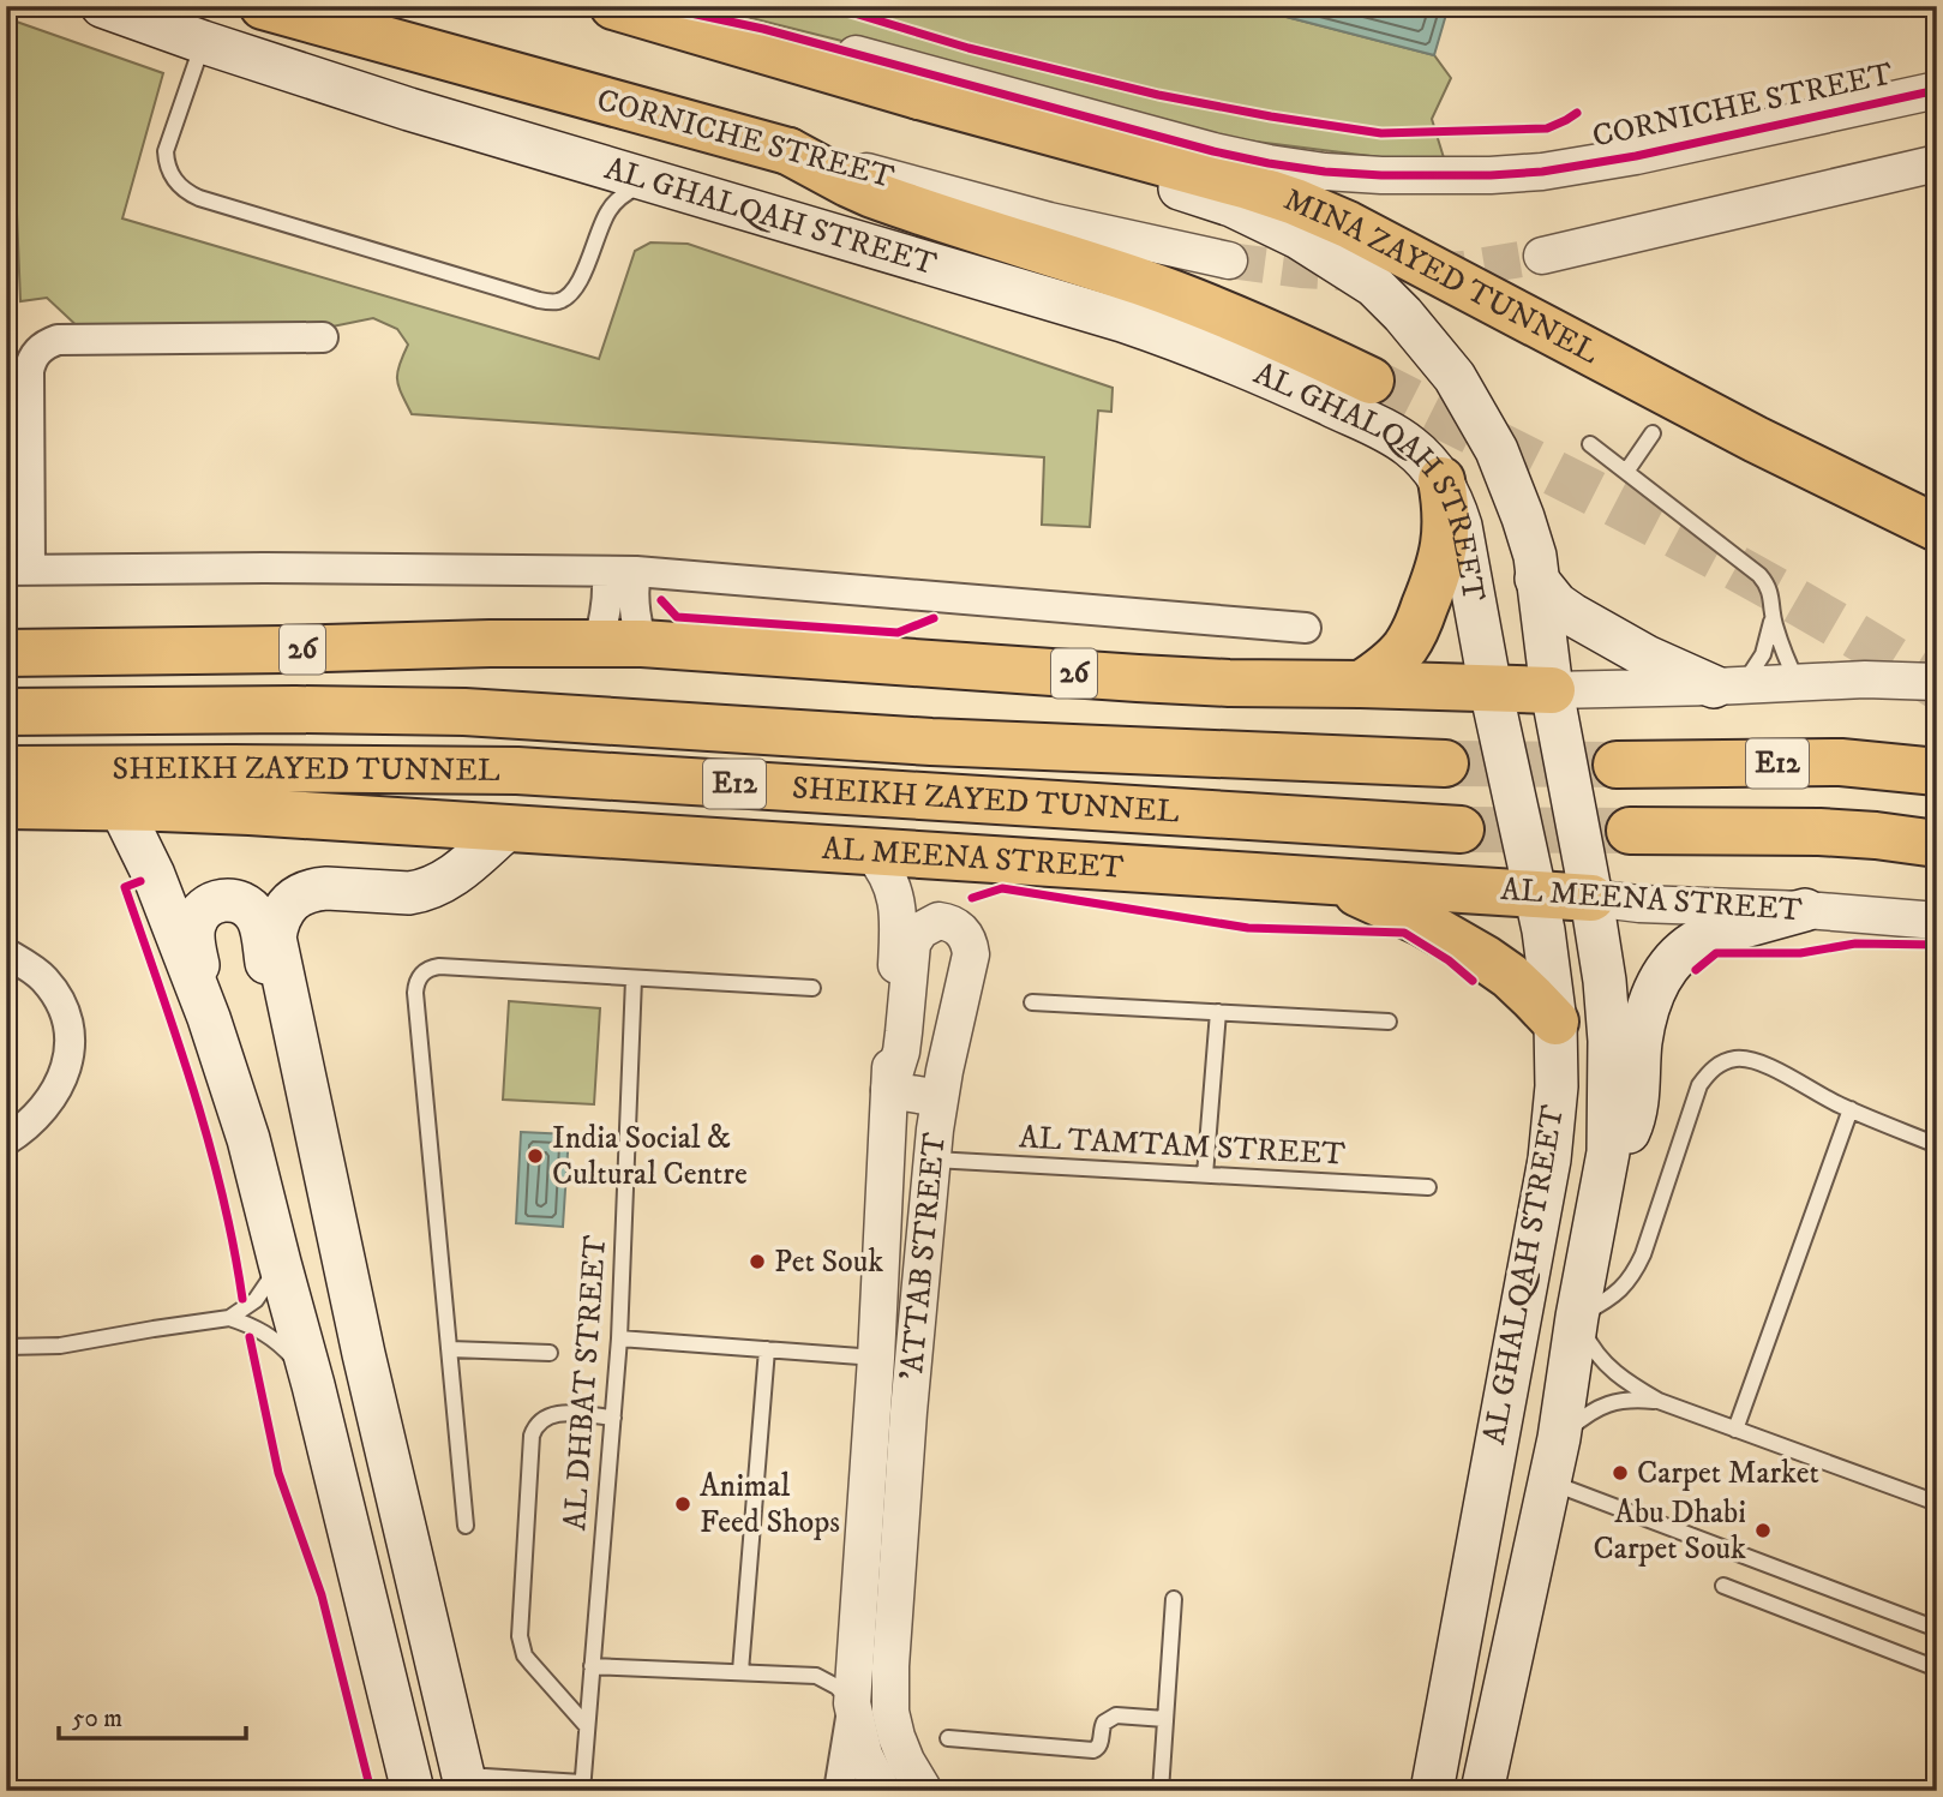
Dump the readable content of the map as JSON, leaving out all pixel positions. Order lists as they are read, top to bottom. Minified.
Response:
{"streets":{"main road":["CORNICHE STREET","AL GHALQAH STREET","MINA ZAYED TUNNEL","26","E12","SHEIKH ZAYED TUNNEL","AL MEENA STREET"],"street":["'ATTAB STREET"],"lane":["AL TAMTAM STREET","AL DHBAT STREET"]},"crossings":[["AL GHALQAH STREET","MINA ZAYED TUNNEL"],["AL GHALQAH STREET","26"],["AL GHALQAH STREET","AL MEENA STREET"],["AL MEENA STREET","'ATTAB STREET"],["AL TAMTAM STREET","'ATTAB STREET"]],"places":["India Social & Cultural Centre","Pet Souk","Carpet Market","Animal Feed Shops","Abu Dhabi Carpet Souk"],"scale_bar":"50 m"}
